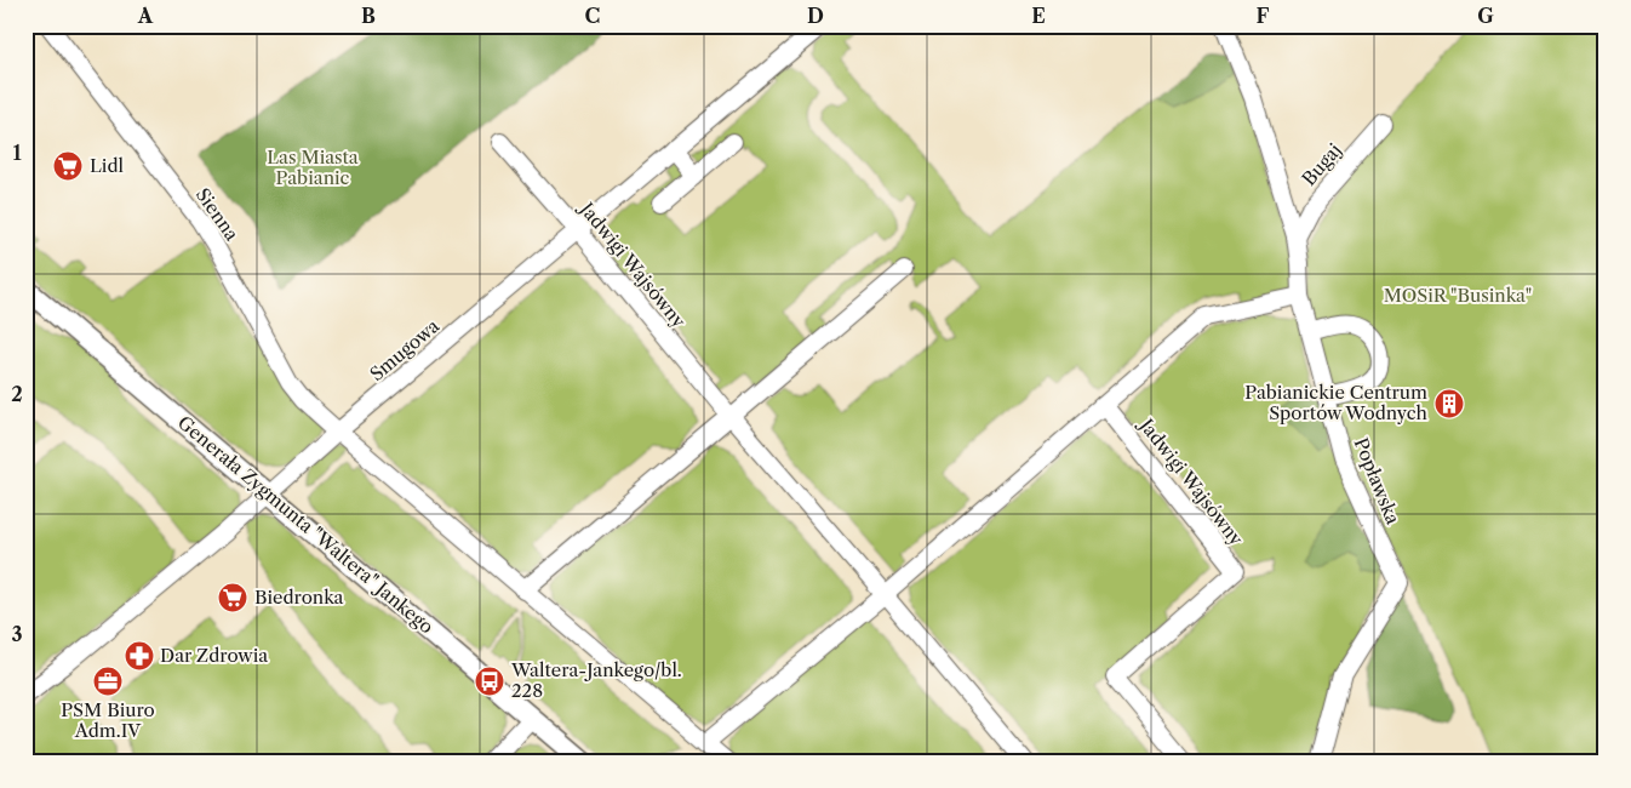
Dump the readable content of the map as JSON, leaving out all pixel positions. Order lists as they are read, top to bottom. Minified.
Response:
{"streets":{"street":["Bugaj","Sienna","Jadwigi Wajsówny","Smugowa","Popławska","Generała Zygmunta \"Waltera\" Jankego"]},"crossings":[["Bugaj","Popławska"],["Sienna","Smugowa"],["Jadwigi Wajsówny","Smugowa"],["Smugowa","Generała Zygmunta \"Waltera\" Jankego"]],"parks":["Las Miasta Pabianic","MOSiR \"Businka\""],"places":{"supermarket":["Lidl","Biedronka"],"building":["Pabianickie Centrum Sportów Wodnych"],"pharmacy":["Dar Zdrowia"],"office":["PSM Biuro Adm.IV"],"bus stop":["Waltera-Jankego/bl. 228"]},"grid":{"columns":["A","B","C","D","E","F","G"],"rows":["1","2","3"]}}
